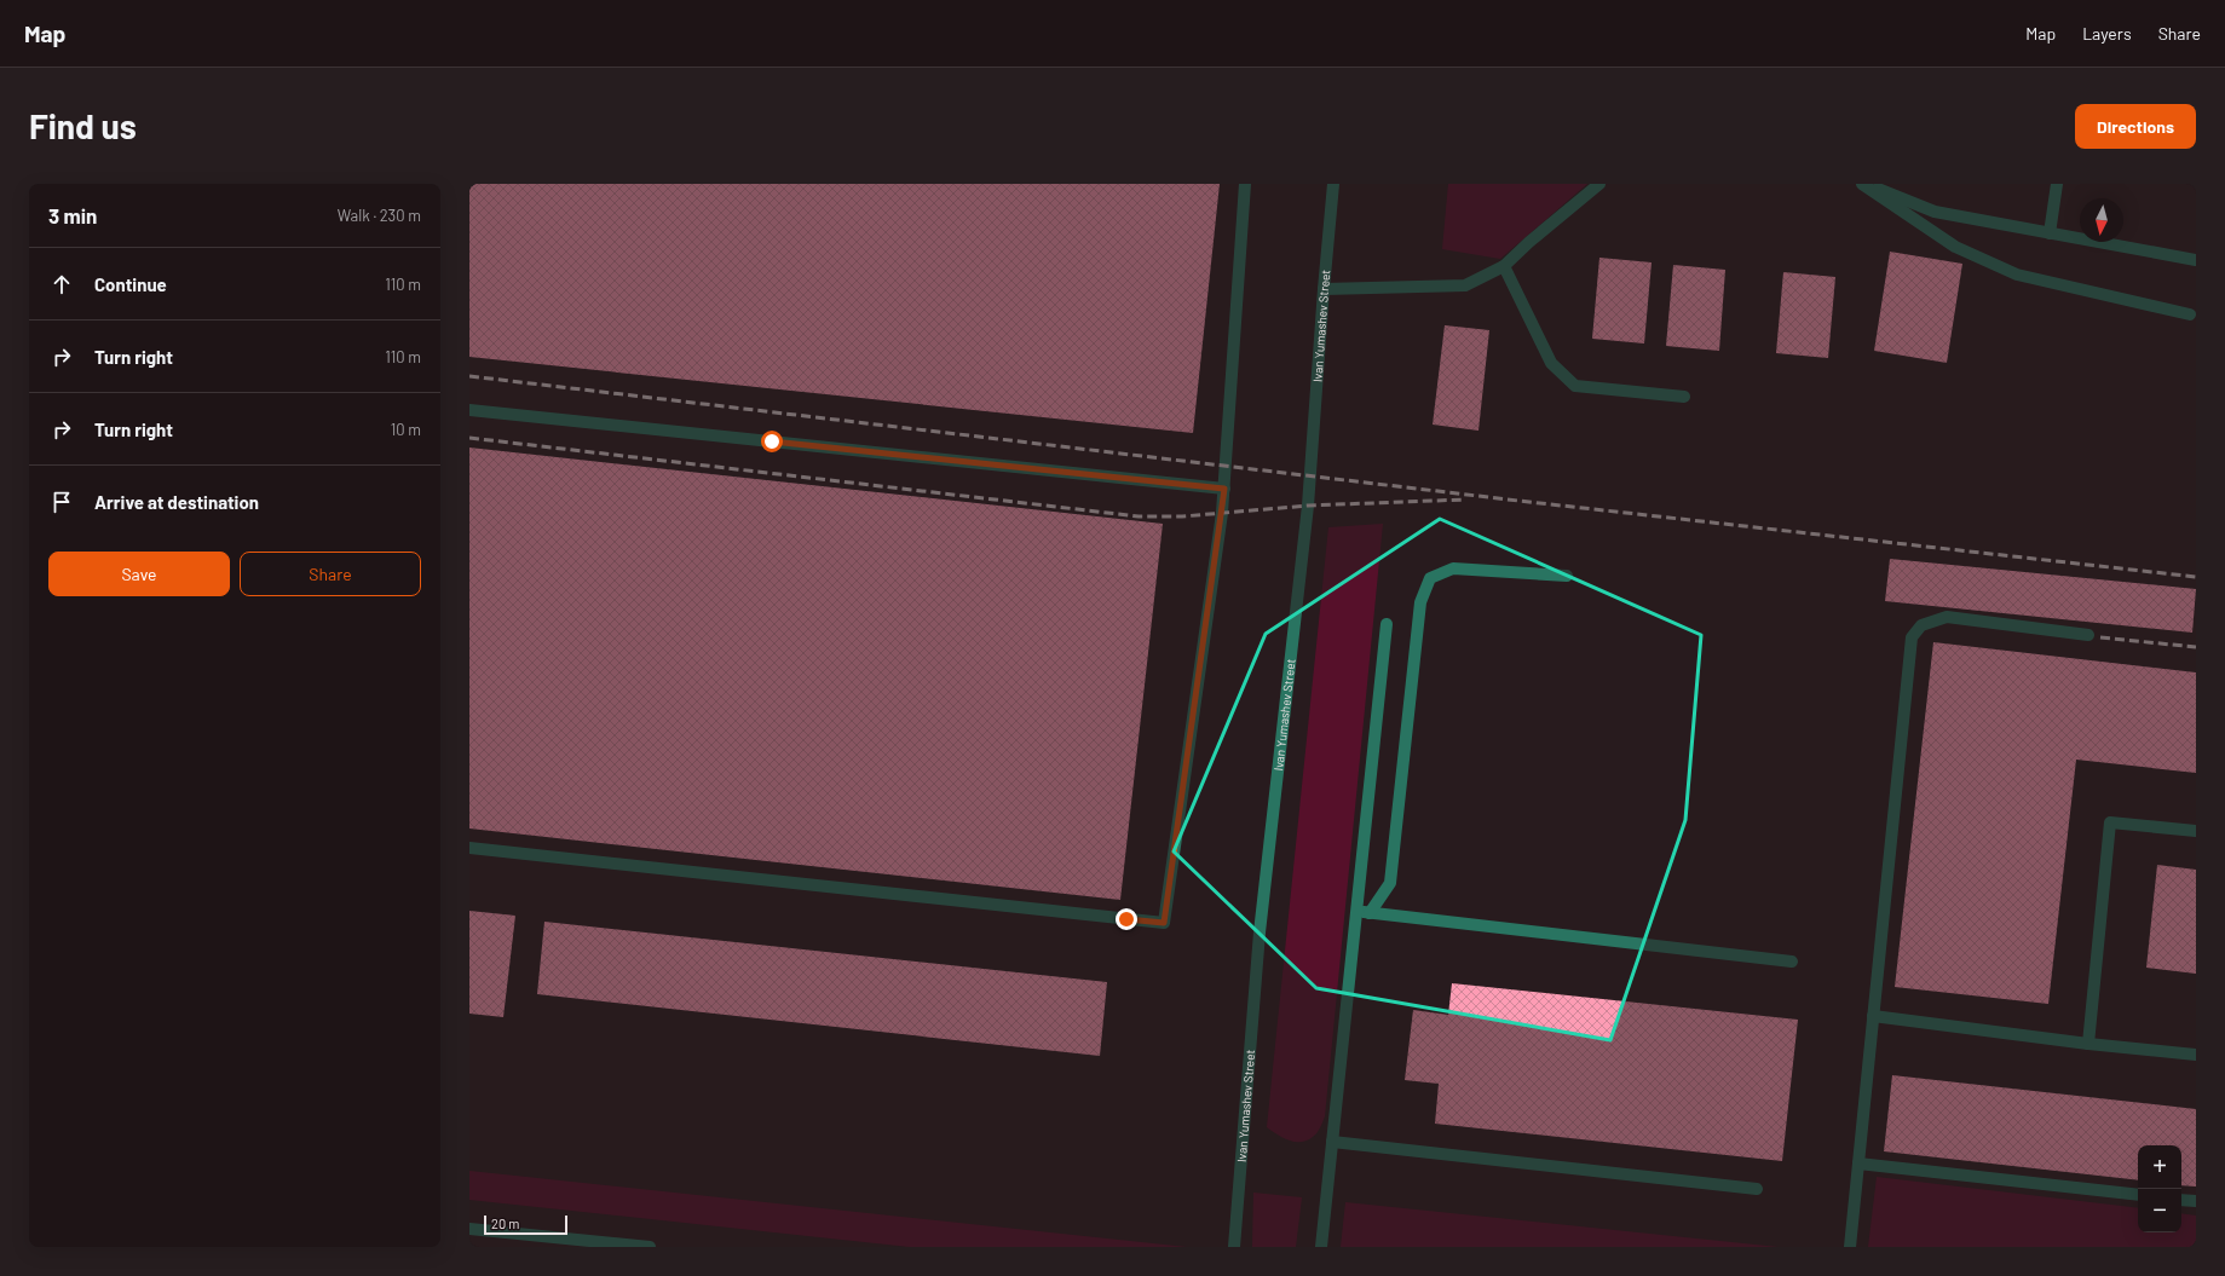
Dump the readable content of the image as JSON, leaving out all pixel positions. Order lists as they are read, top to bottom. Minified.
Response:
{"streets":{"street":["Ivan Yumashev Street"]},"scale_bar":"20 m","north":"bottom","page":{"header":"Map","nav":["Map","Layers","Share"],"buttons":["Directions",["Save","Share"]],"title":"Find us","heading":["3 min","Walk · 230 m"],"list":[["Continue","110 m"],["Turn right","110 m"],["Turn right","10 m"],"Arrive at destination"],"map_buttons":["+","−"],"scale":"20 m"}}
